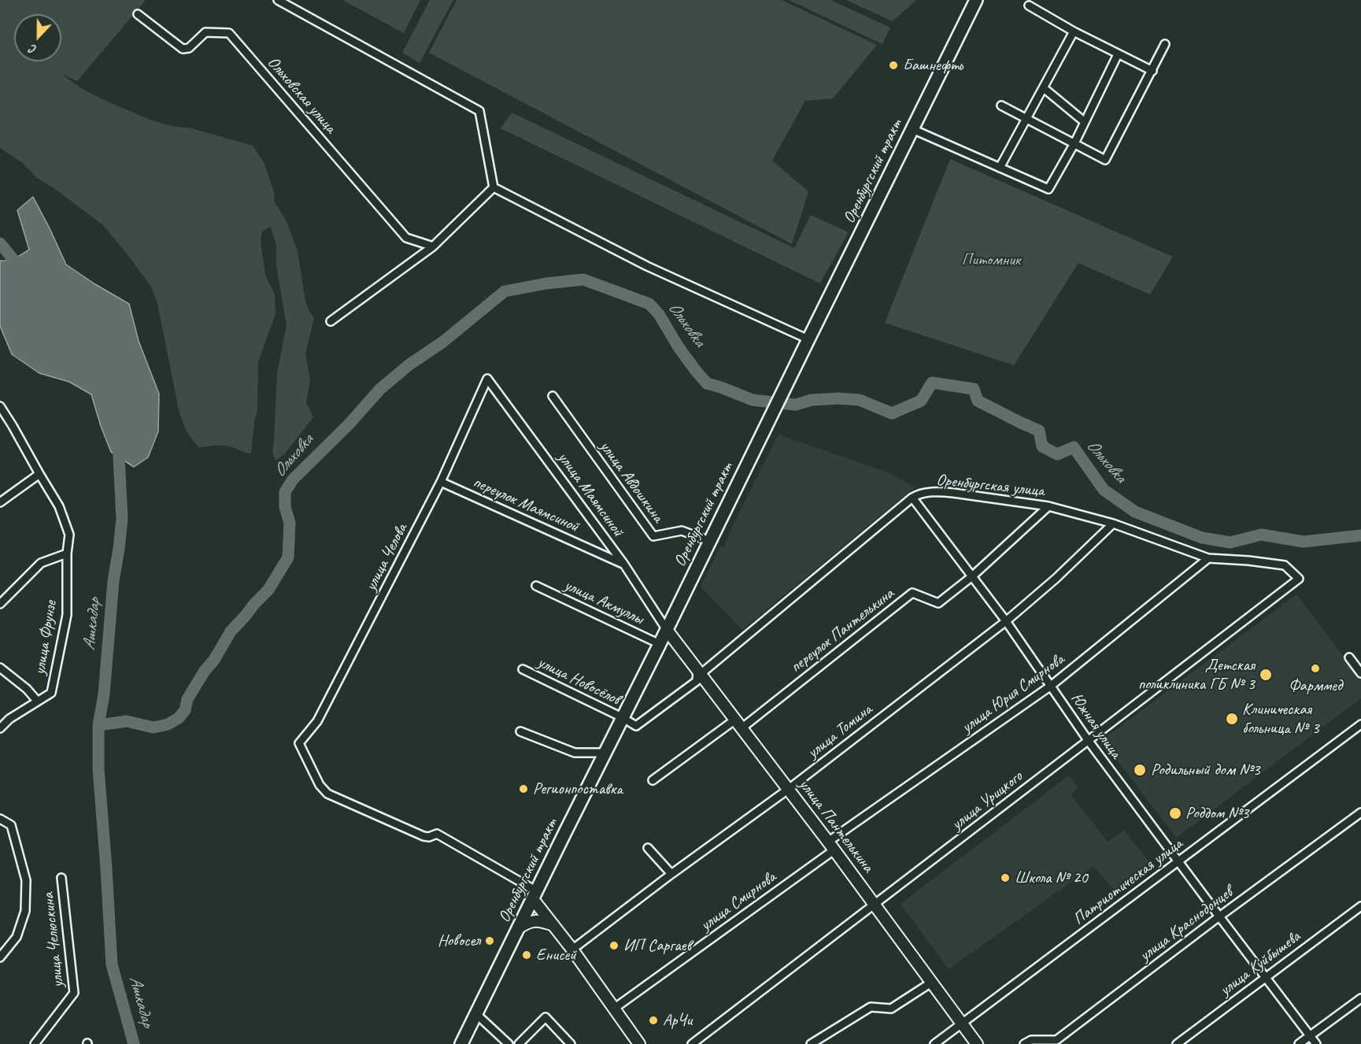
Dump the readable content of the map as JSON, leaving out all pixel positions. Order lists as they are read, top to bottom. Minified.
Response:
{"streets":{"main road":["Оренбургский тракт","улица Пантелькина"],"street":["Ольховская улица","улица Авдошкина","Оренбургская улица","улица Маямсиной","переулок Маямсиной","улица Челова","улица Акмуллы","переулок Пантелькина","улица Фрунзе","улица Новосёлов","улица Юрия Смирнова","Южная улица","улица Томина","улица Урицкого","Патриотическая улица","улица Смирнова","улица Краснодонцев","улица Челюскина","улица Куйбышева"]},"crossings":[["Оренбургский тракт","улица Авдошкина"],["Оренбургский тракт","Оренбургская улица"],["Оренбургский тракт","улица Маямсиной"],["Оренбургский тракт","улица Челова"],["Оренбургский тракт","улица Акмуллы"],["Оренбургский тракт","улица Новосёлов"],["Оренбургский тракт","улица Пантелькина"],["Оренбургская улица","переулок Пантелькина"],["Оренбургская улица","улица Новосёлов"],["Оренбургская улица","улица Юрия Смирнова"],["Оренбургская улица","Южная улица"],["Оренбургская улица","улица Томина"],["Оренбургская улица","улица Урицкого"],["Оренбургская улица","улица Пантелькина"],["улица Маямсиной","переулок Маямсиной"],["улица Маямсиной","улица Челова"],["улица Маямсиной","улица Пантелькина"],["переулок Маямсиной","улица Челова"],["переулок Пантелькина","Южная улица"],["переулок Пантелькина","улица Пантелькина"],["улица Юрия Смирнова","Южная улица"],["улица Юрия Смирнова","улица Пантелькина"],["улица Юрия Смирнова","улица Смирнова"],["Южная улица","улица Томина"],["Южная улица","улица Урицкого"],["Южная улица","Патриотическая улица"],["Южная улица","улица Краснодонцев"],["Южная улица","улица Куйбышева"],["улица Томина","улица Пантелькина"],["улица Урицкого","улица Пантелькина"],["улица Пантелькина","Патриотическая улица"],["улица Пантелькина","улица Смирнова"]],"water":["Ольховка","Ашкадар"],"parks":["Питомник"],"places":["Башнефть","Фарммед","Детская поликлиника ГБ № 3","Клиническая больница № 3","Родильный дом №3","Регионпоставка","Роддом №3","Школа № 20","Новосел","ИП Саргаев","Енисей","АрЧи"],"north":"bottom"}
